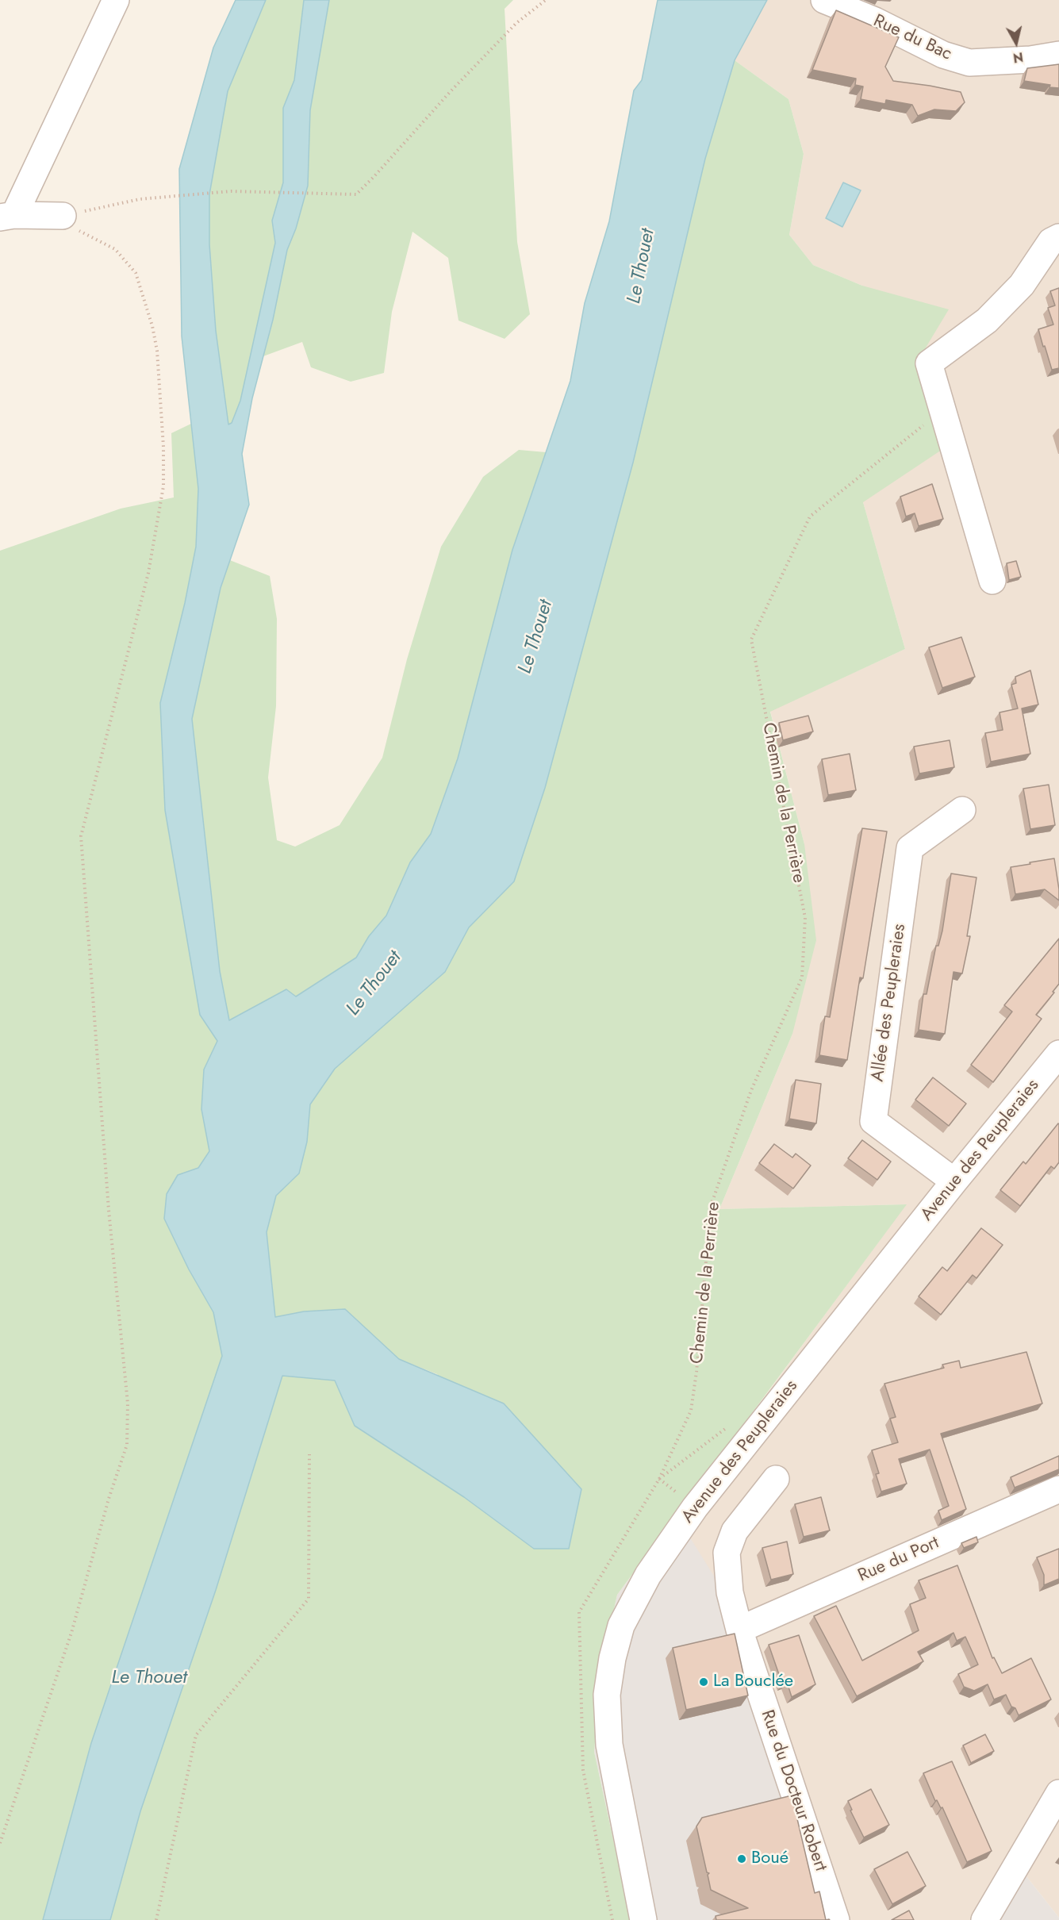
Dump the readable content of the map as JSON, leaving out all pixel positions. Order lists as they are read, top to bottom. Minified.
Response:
{"streets":{"street":["Rue du Bac","Allée des Peupleraies","Avenue des Peupleraies","Rue du Port","Rue du Docteur Robert"],"path":["Chemin de la Perrière"]},"crossings":[["Allée des Peupleraies","Avenue des Peupleraies"],["Rue du Port","Rue du Docteur Robert"]],"water":["Le Thouet"],"places":["La Bouclée","Boué"],"north":"bottom"}
